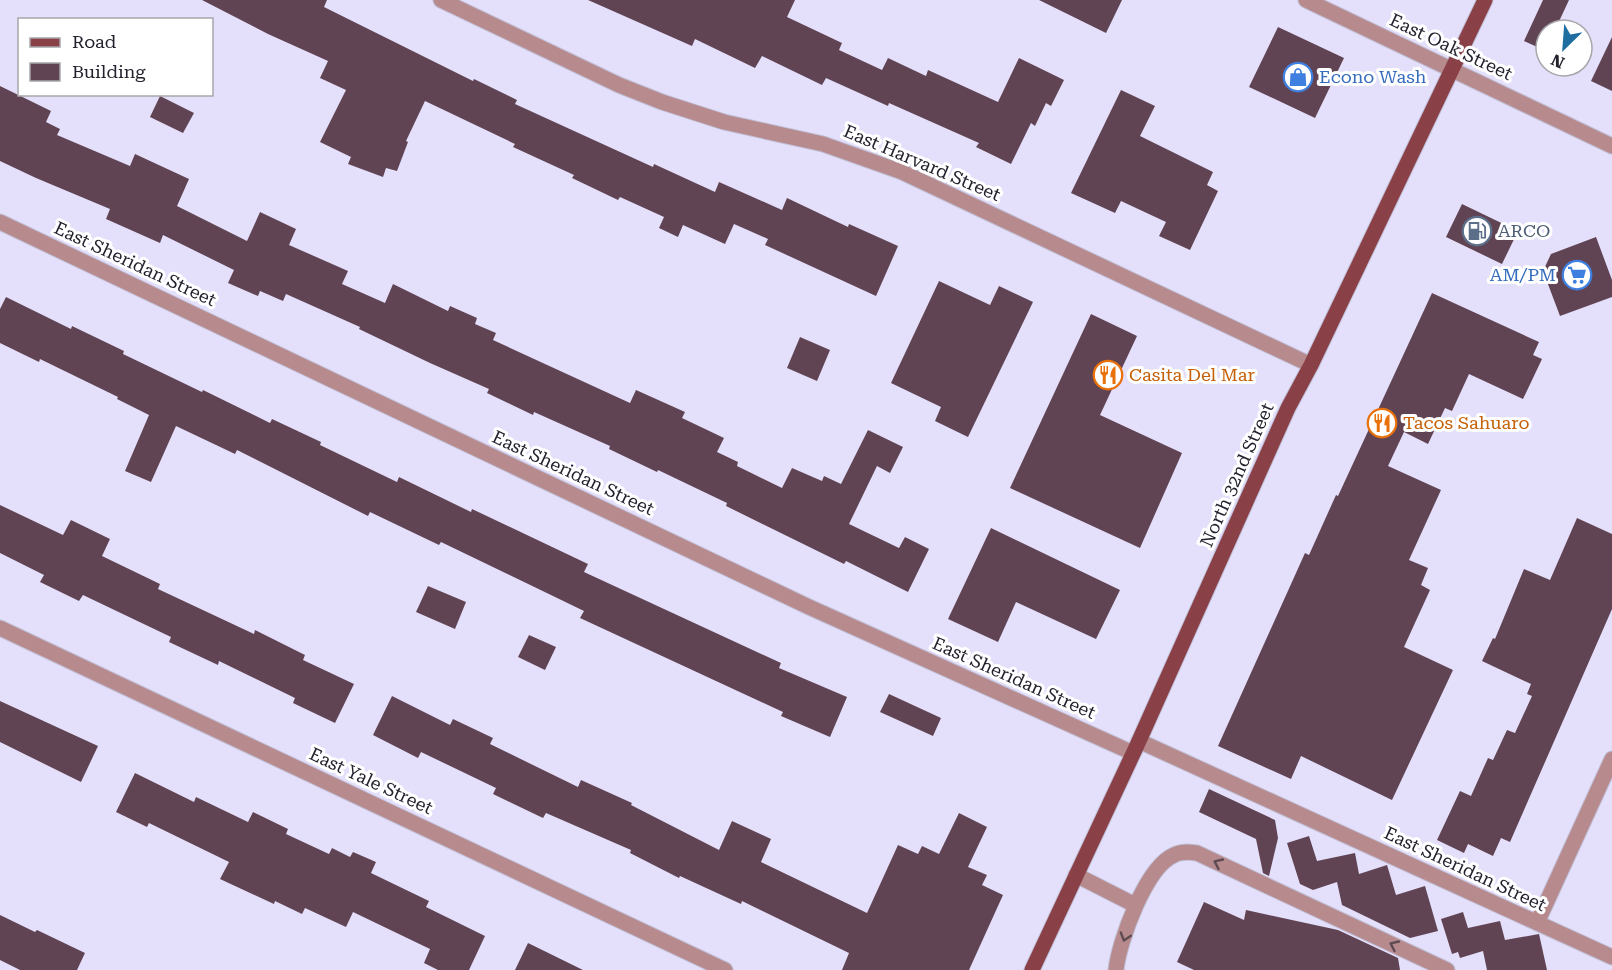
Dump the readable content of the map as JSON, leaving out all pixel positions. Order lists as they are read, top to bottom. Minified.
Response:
{"streets":{"main road":["North 32nd Street"],"street":["East Oak Street","East Harvard Street","East Sheridan Street","East Yale Street"]},"crossings":[["East Oak Street","North 32nd Street"],["East Harvard Street","North 32nd Street"],["East Sheridan Street","North 32nd Street"]],"places":{"shop":["Econo Wash"],"fuel station":["ARCO"],"supermarket":["AM/PM"],"restaurant":["Casita Del Mar","Tacos Sahuaro"]},"legend":["Road","Building"],"north":"bottom left"}
